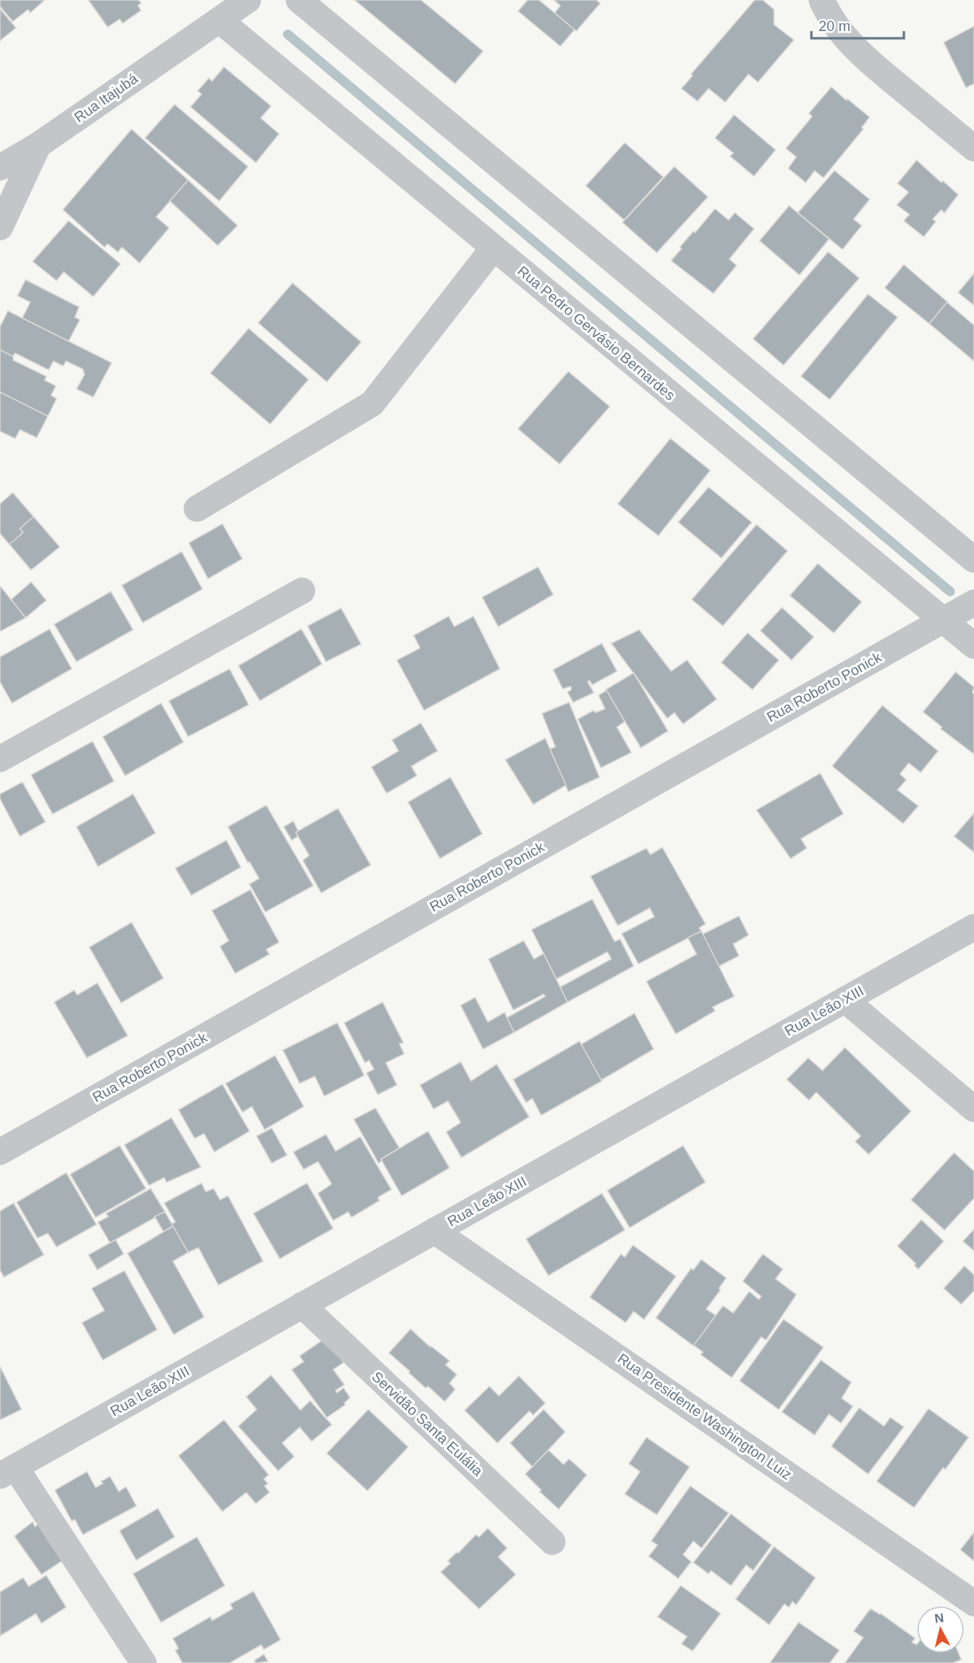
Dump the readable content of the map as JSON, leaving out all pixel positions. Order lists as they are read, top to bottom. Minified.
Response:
{"streets":{"street":["Rua Itajubá","Rua Pedro Gervásio Bernardes","Rua Roberto Ponick","Rua Leão XIII","Rua Presidente Washington Luiz","Servidão Santa Eulália"]},"crossings":[["Rua Itajubá","Rua Pedro Gervásio Bernardes"],["Rua Pedro Gervásio Bernardes","Rua Roberto Ponick"],["Rua Leão XIII","Rua Presidente Washington Luiz"],["Rua Leão XIII","Servidão Santa Eulália"]],"scale_bar":"20 m","north":"top"}
